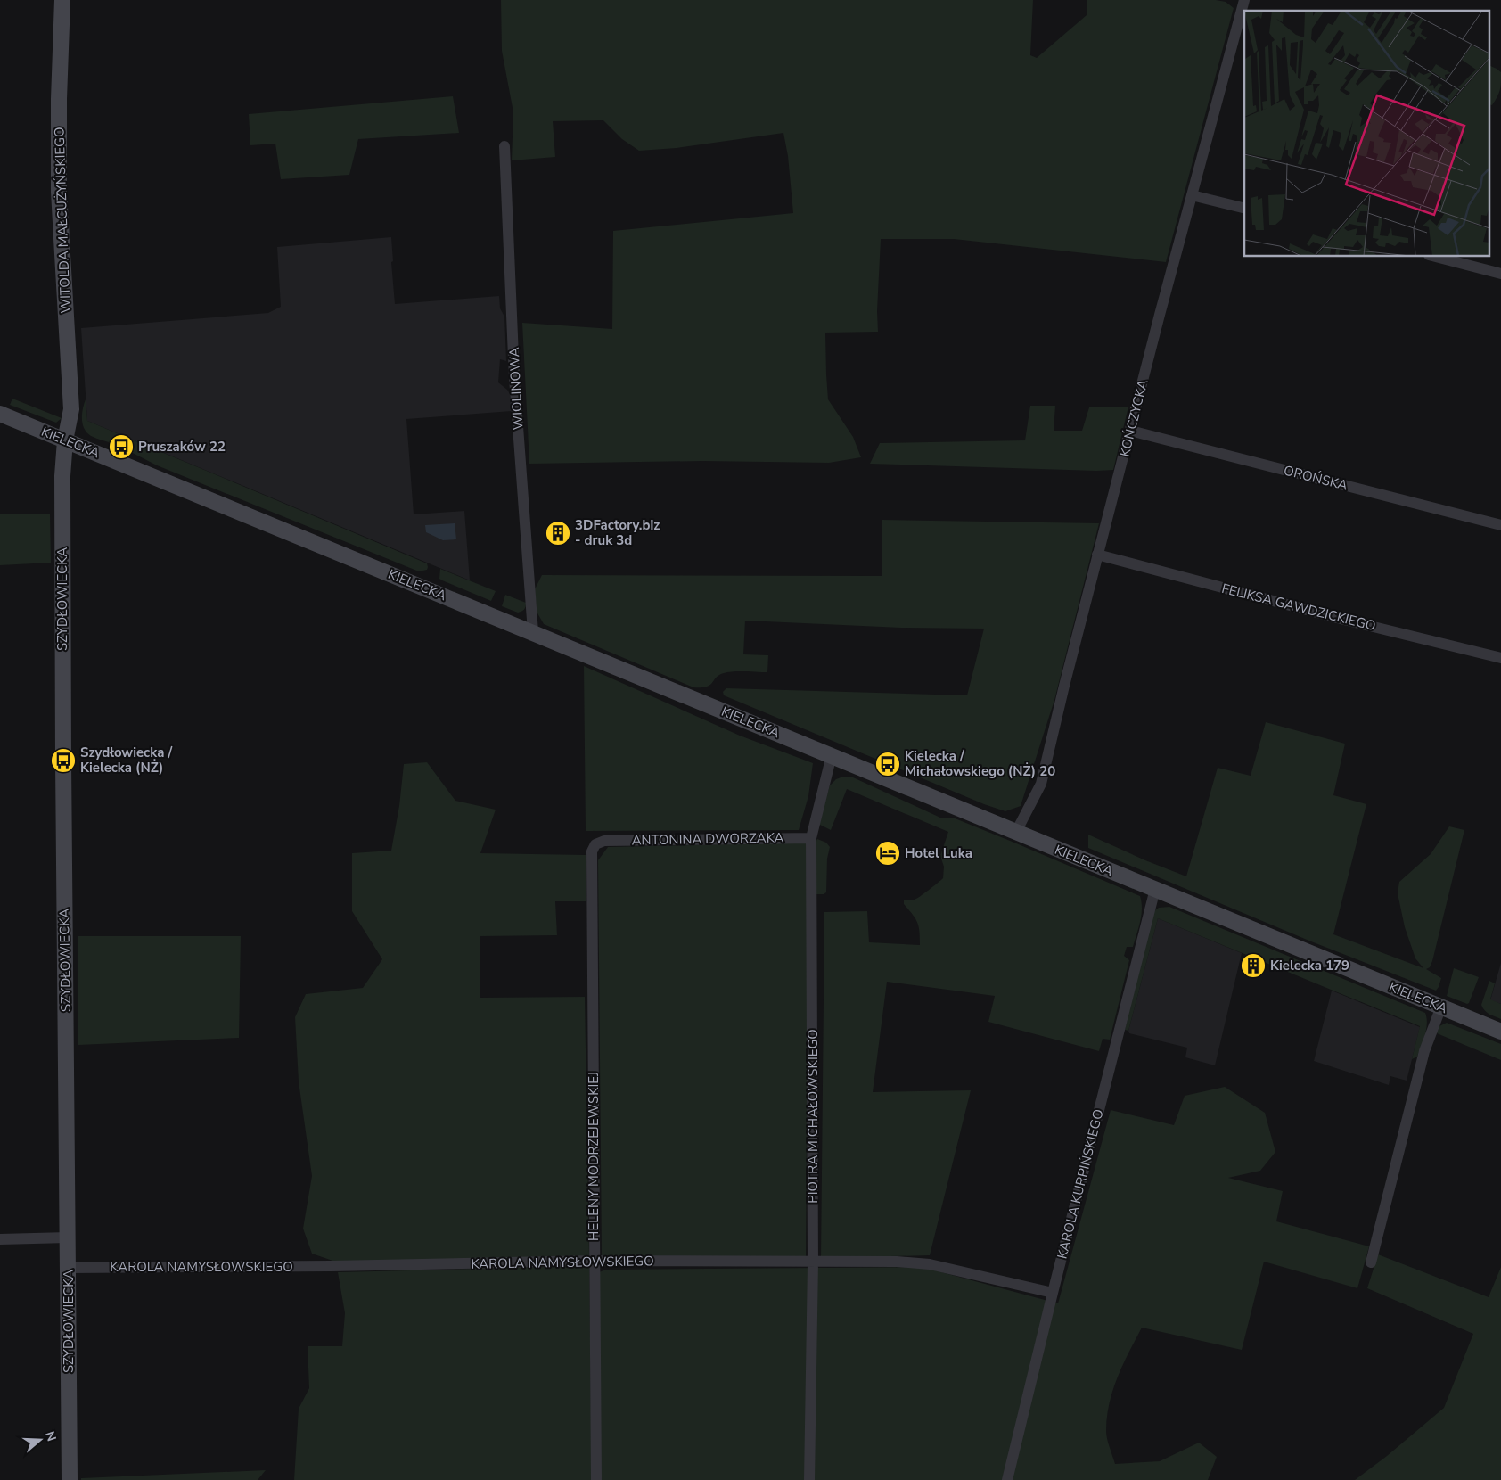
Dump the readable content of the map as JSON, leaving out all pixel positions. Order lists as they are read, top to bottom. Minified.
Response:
{"streets":{"main road":["WITOLDA MAŁCUŻYŃSKIEGO","KIELECKA","SZYDŁOWIECKA"],"street":["WIOLINOWA","KOŃCZYCKA","OROŃSKA","FELIKSA GAWDZICKIEGO","ANTONINA DWORZAKA","PIOTRA MICHAŁOWSKIEGO","HELENY MODRZEJEWSKIEJ","KAROLA KURPIŃSKIEGO","KAROLA NAMYSŁOWSKIEGO"]},"crossings":[["WITOLDA MAŁCUŻYŃSKIEGO","KIELECKA"],["WITOLDA MAŁCUŻYŃSKIEGO","SZYDŁOWIECKA"],["WIOLINOWA","KIELECKA"],["KOŃCZYCKA","KIELECKA"],["KOŃCZYCKA","OROŃSKA"],["KOŃCZYCKA","FELIKSA GAWDZICKIEGO"],["KIELECKA","SZYDŁOWIECKA"],["KIELECKA","PIOTRA MICHAŁOWSKIEGO"],["KIELECKA","KAROLA KURPIŃSKIEGO"],["SZYDŁOWIECKA","KAROLA NAMYSŁOWSKIEGO"],["ANTONINA DWORZAKA","PIOTRA MICHAŁOWSKIEGO"],["ANTONINA DWORZAKA","HELENY MODRZEJEWSKIEJ"],["PIOTRA MICHAŁOWSKIEGO","KAROLA NAMYSŁOWSKIEGO"],["HELENY MODRZEJEWSKIEJ","KAROLA NAMYSŁOWSKIEGO"],["KAROLA KURPIŃSKIEGO","KAROLA NAMYSŁOWSKIEGO"]],"places":{"bus stop":["Pruszaków 22","Szydłowiecka / Kielecka (NŻ)","Kielecka / Michałowskiego (NŻ) 20"],"building":["3DFactory.biz - druk 3d","Kielecka 179"],"hotel":["Hotel Luka"]},"north":"right"}
